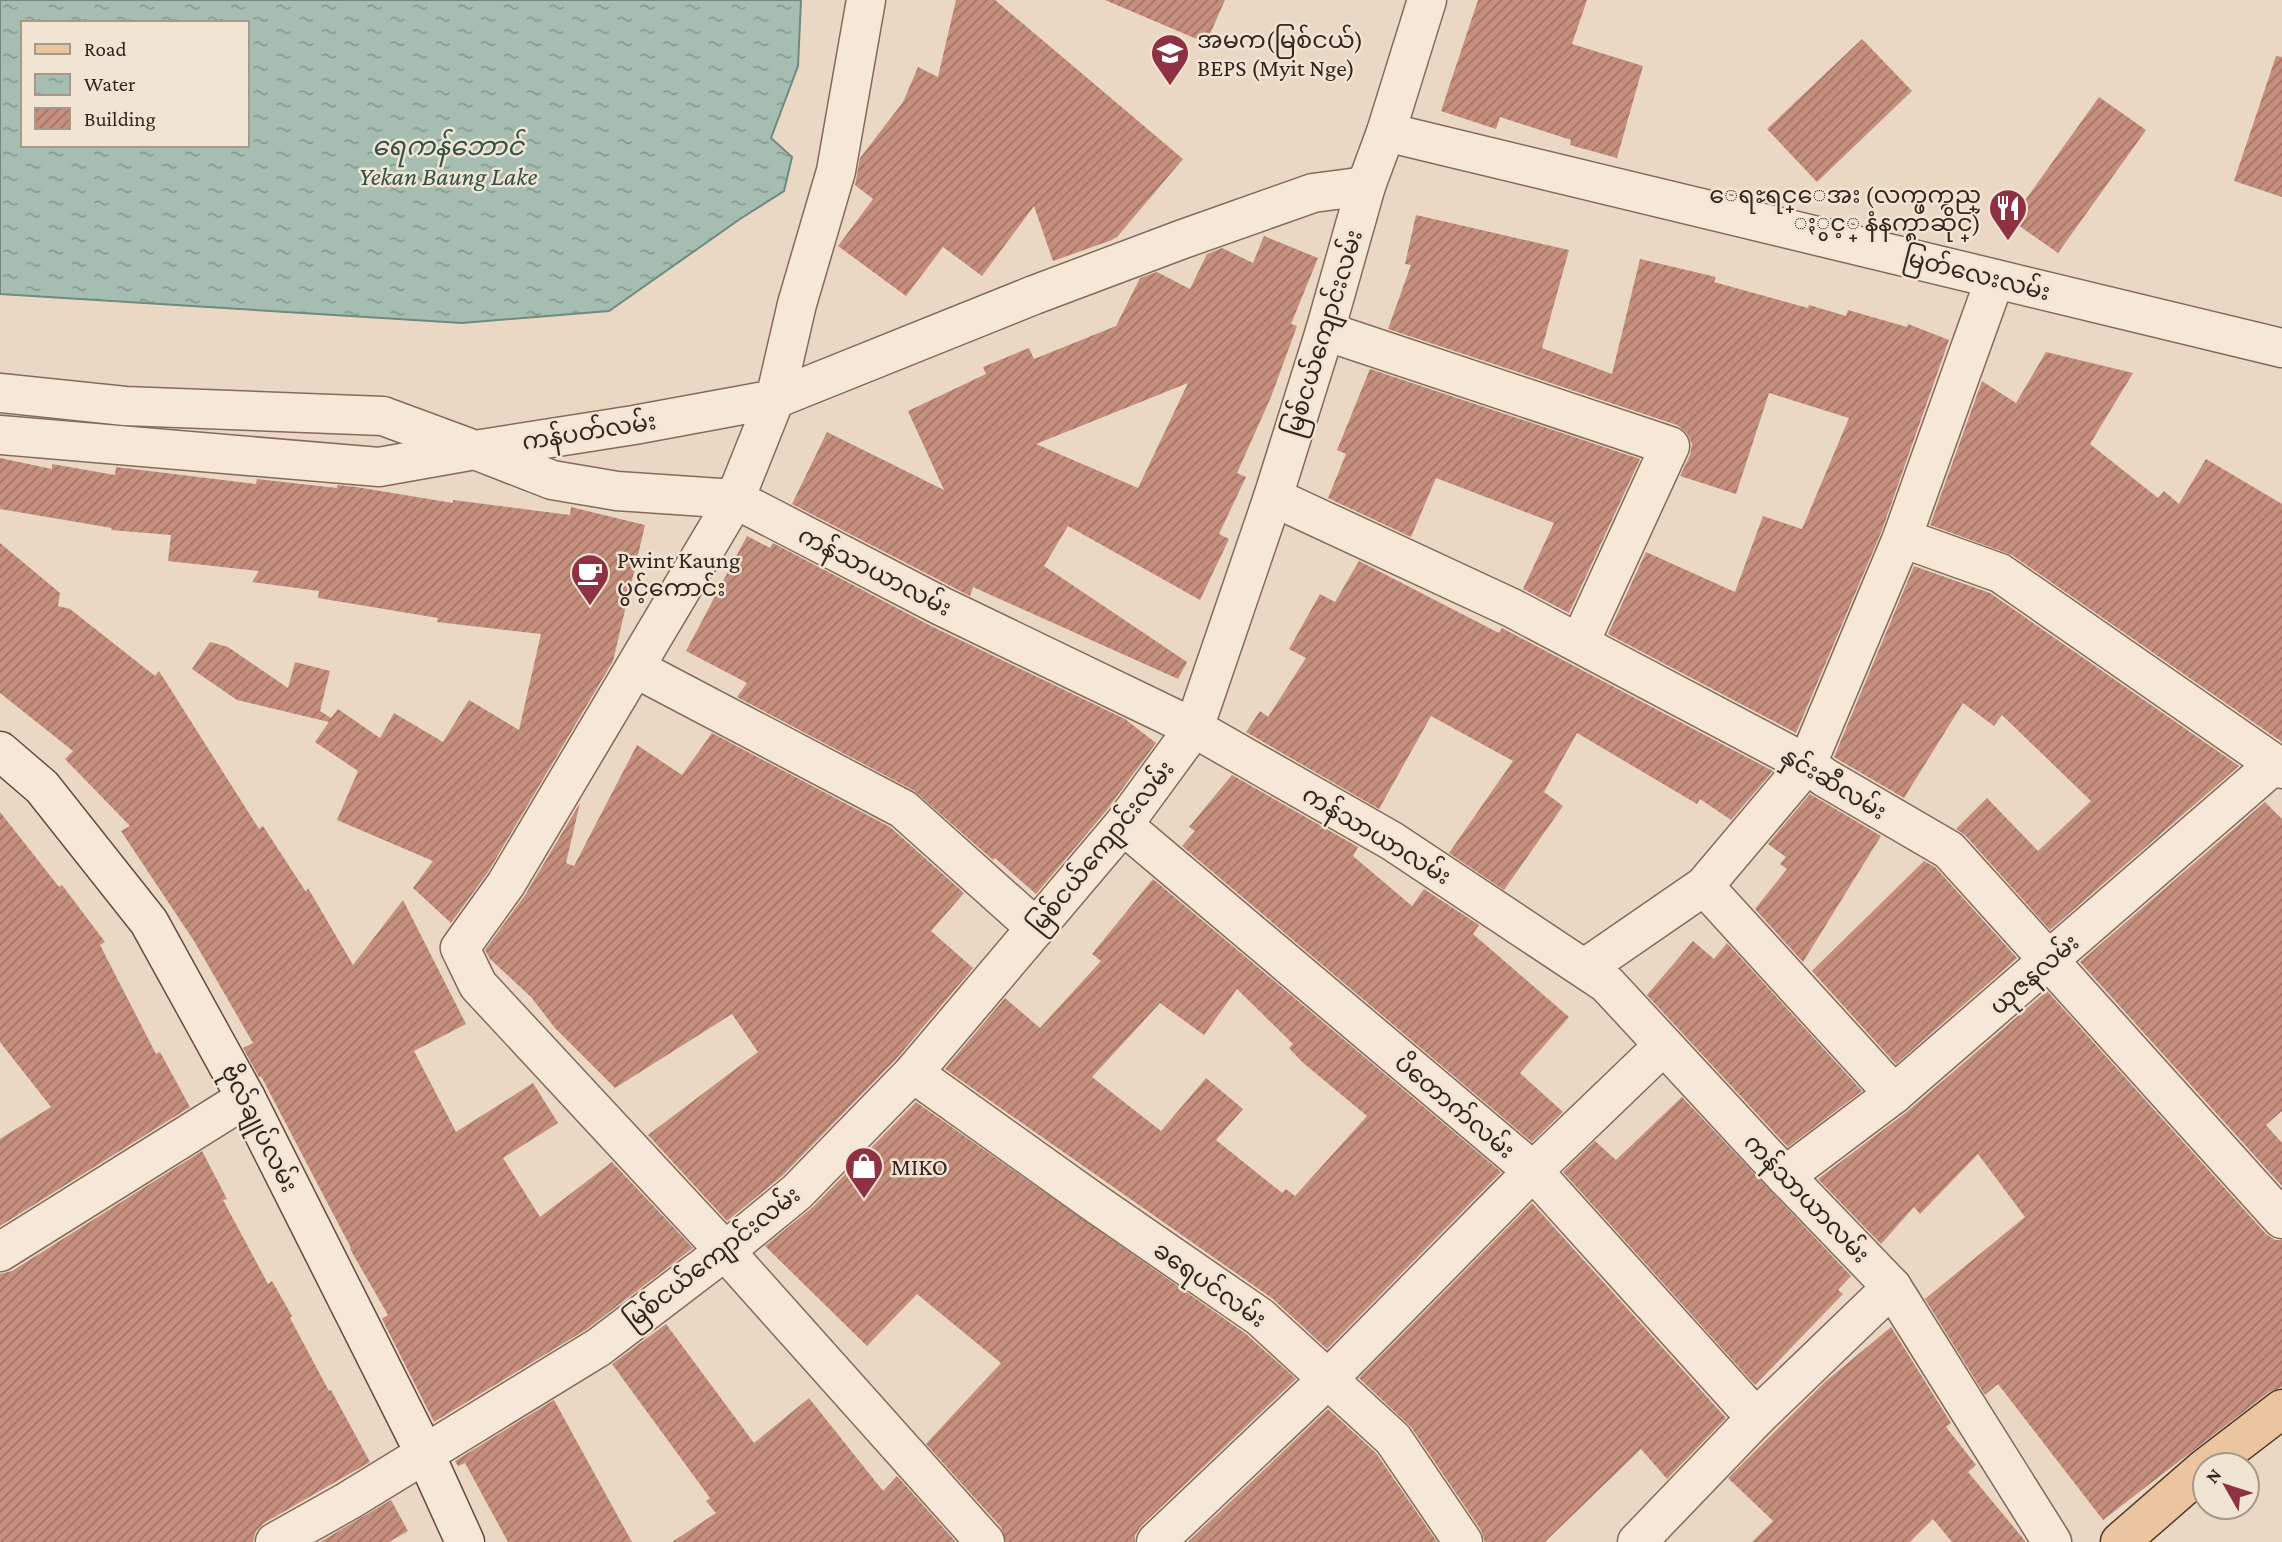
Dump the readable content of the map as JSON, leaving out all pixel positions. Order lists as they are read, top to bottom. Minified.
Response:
{"streets":{"street":["မြတ်လေးလမ်း","မြစ်ငယ်ကျောင်းလမ်း","ကန်ပတ်လမ်း","ကန်သာယာလမ်း","နှင်းဆီလမ်း","ယုဇနလမ်း","ပိတောက်လမ်း","ဗိုလ်ချုပ်လမ်း","ခရေပင်လမ်း"]},"crossings":[["မြတ်လေးလမ်း","မြစ်ငယ်ကျောင်းလမ်း"],["မြစ်ငယ်ကျောင်းလမ်း","ကန်ပတ်လမ်း"],["မြစ်ငယ်ကျောင်းလမ်း","ကန်သာယာလမ်း"],["မြစ်ငယ်ကျောင်းလမ်း","နှင်းဆီလမ်း"],["မြစ်ငယ်ကျောင်းလမ်း","ပိတောက်လမ်း"],["မြစ်ငယ်ကျောင်းလမ်း","ဗိုလ်ချုပ်လမ်း"],["မြစ်ငယ်ကျောင်းလမ်း","ခရေပင်လမ်း"],["ကန်ပတ်လမ်း","ကန်သာယာလမ်း"],["ကန်သာယာလမ်း","ယုဇနလမ်း"],["နှင်းဆီလမ်း","ယုဇနလမ်း"]],"water":["ရေကန်ဘောင် Yekan Baung Lake"],"places":{"school or university":["အမက(မြစ်ငယ်) BEPS (Myit Nge)"],"restaurant":["ေရႊရင္ေအး (လက္ဖက္ရည္ ႏွင့္ နံနက္စာဆိုင္)"],"cafe":["Pwint Kaung ပွင့်ကောင်း"],"shop":["MIKO"]},"legend":["Road","Water","Building"],"north":"top left"}
